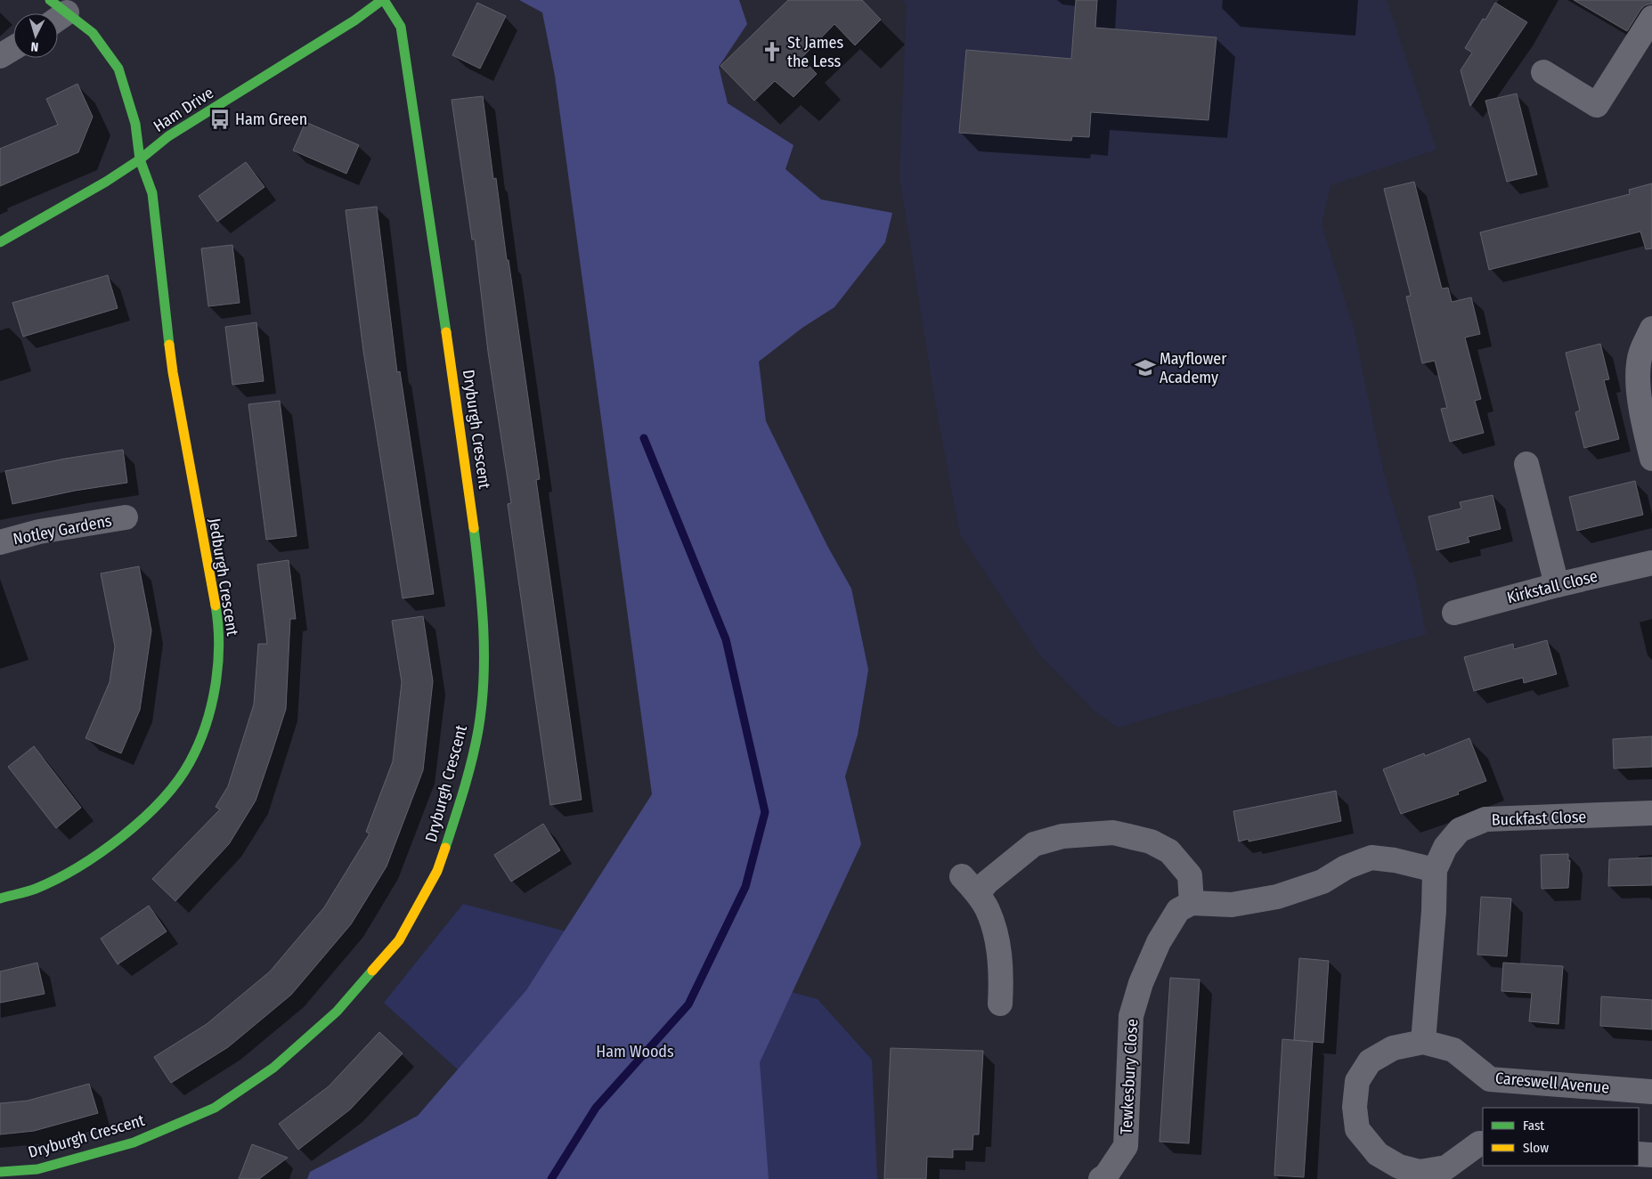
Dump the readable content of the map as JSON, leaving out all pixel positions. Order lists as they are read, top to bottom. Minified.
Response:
{"streets":{"street":["Ham Drive","Dryburgh Crescent","Notley Gardens","Jedburgh Crescent","Kirkstall Close","Buckfast Close","Tewkesbury Close","Careswell Avenue"]},"crossings":[["Ham Drive","Dryburgh Crescent"],["Ham Drive","Jedburgh Crescent"],["Buckfast Close","Careswell Avenue"]],"parks":["Ham Woods"],"places":{"church":["St James the Less"],"bus stop":["Ham Green"],"school or university":["Mayflower Academy"]},"legend":["Fast","Slow"],"north":"bottom"}
